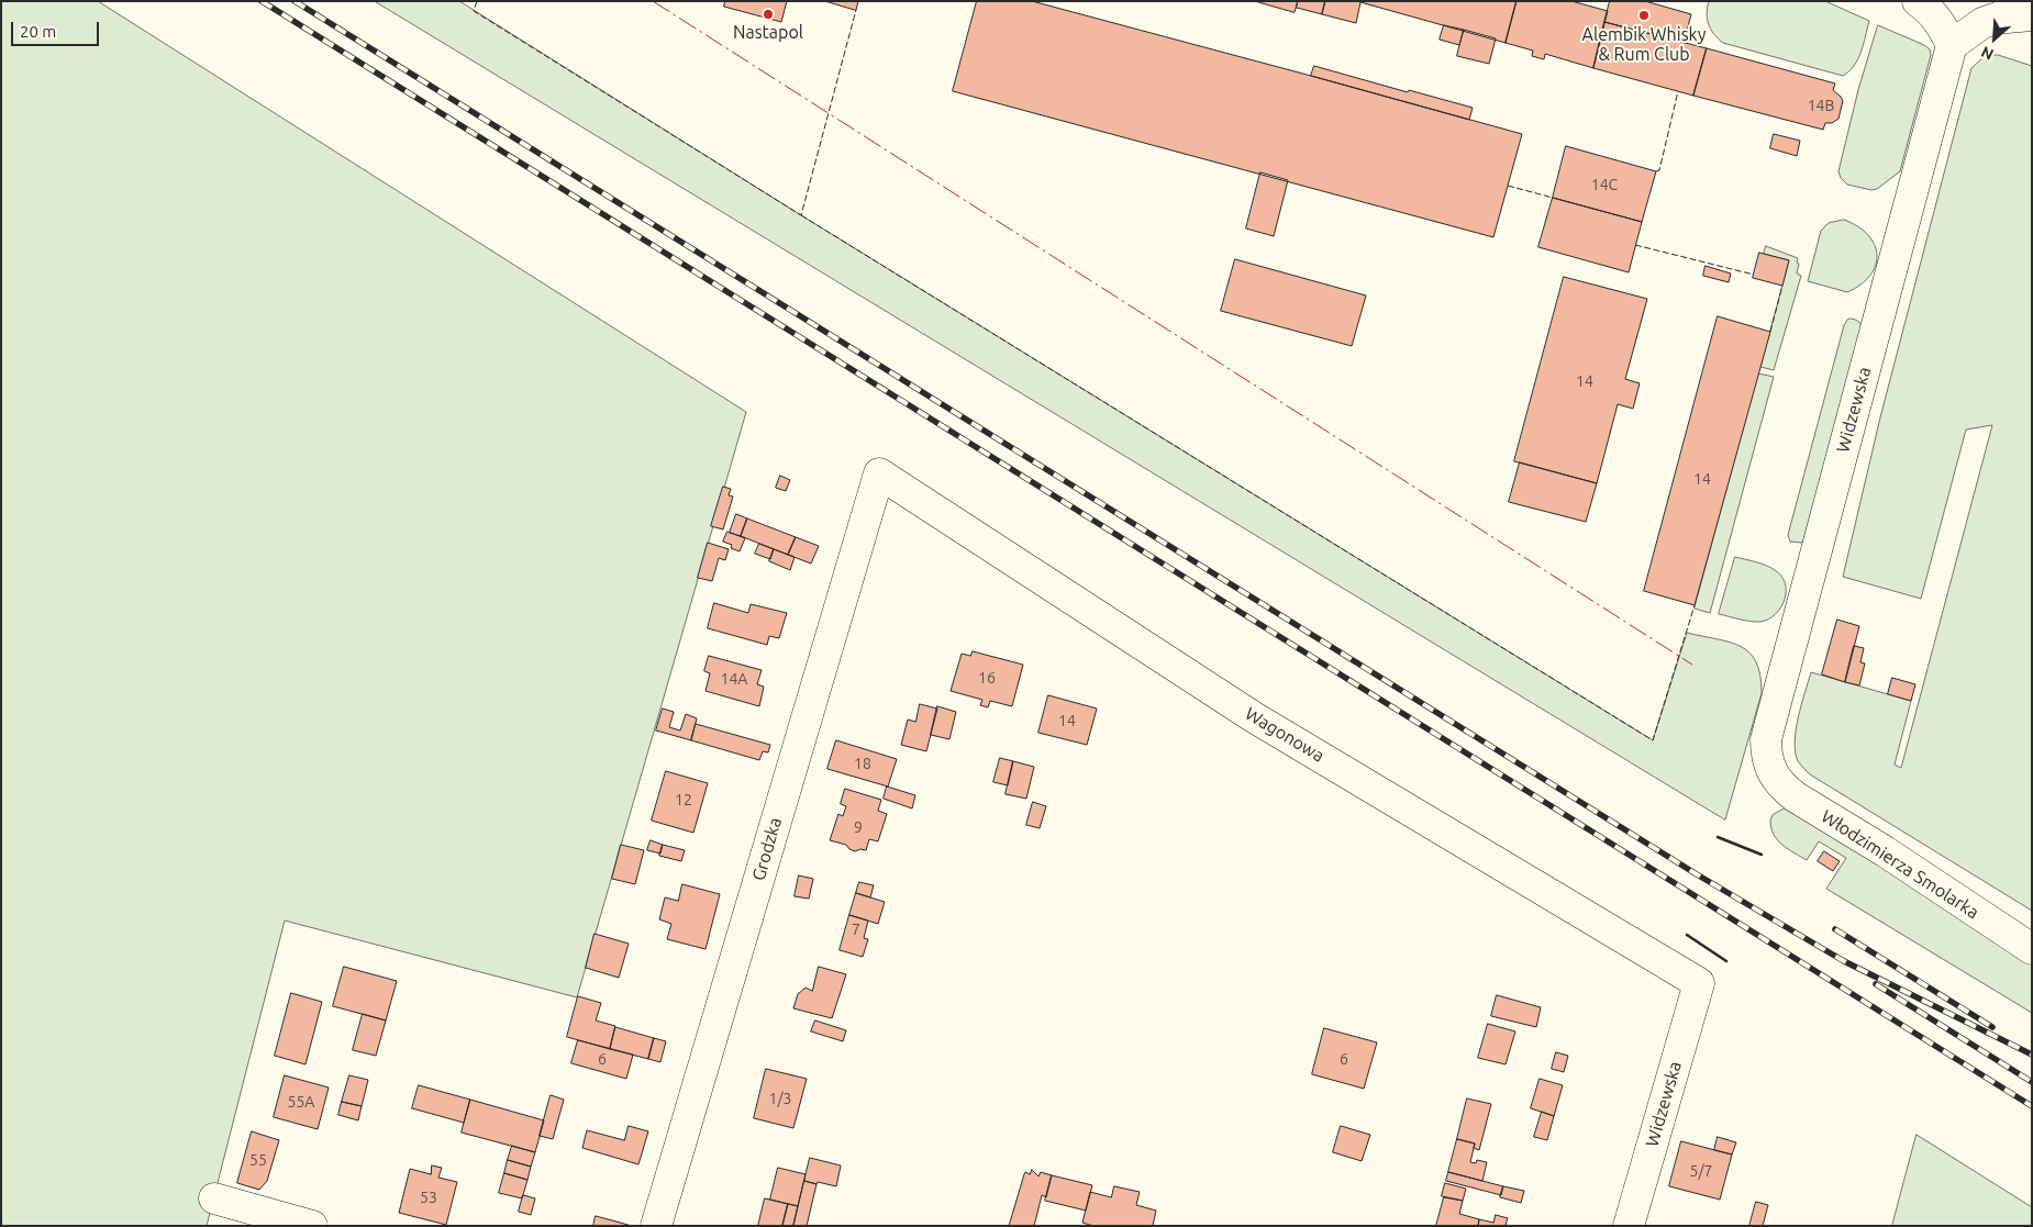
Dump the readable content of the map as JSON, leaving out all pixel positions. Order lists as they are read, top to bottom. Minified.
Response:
{"streets":{"street":["Widzewska","Wagonowa","Grodzka","Włodzimierza Smolarka"]},"crossings":[["Widzewska","Wagonowa"],["Widzewska","Włodzimierza Smolarka"],["Wagonowa","Grodzka"]],"places":["Nastapol","Alembik Whisky & Rum Club"],"house_numbers":["14B","14C","14","14","16","14A","14","18","12","9","7","6","6","1/3","55A","55","5/7","53"],"scale_bar":"20 m","north":"bottom left"}
